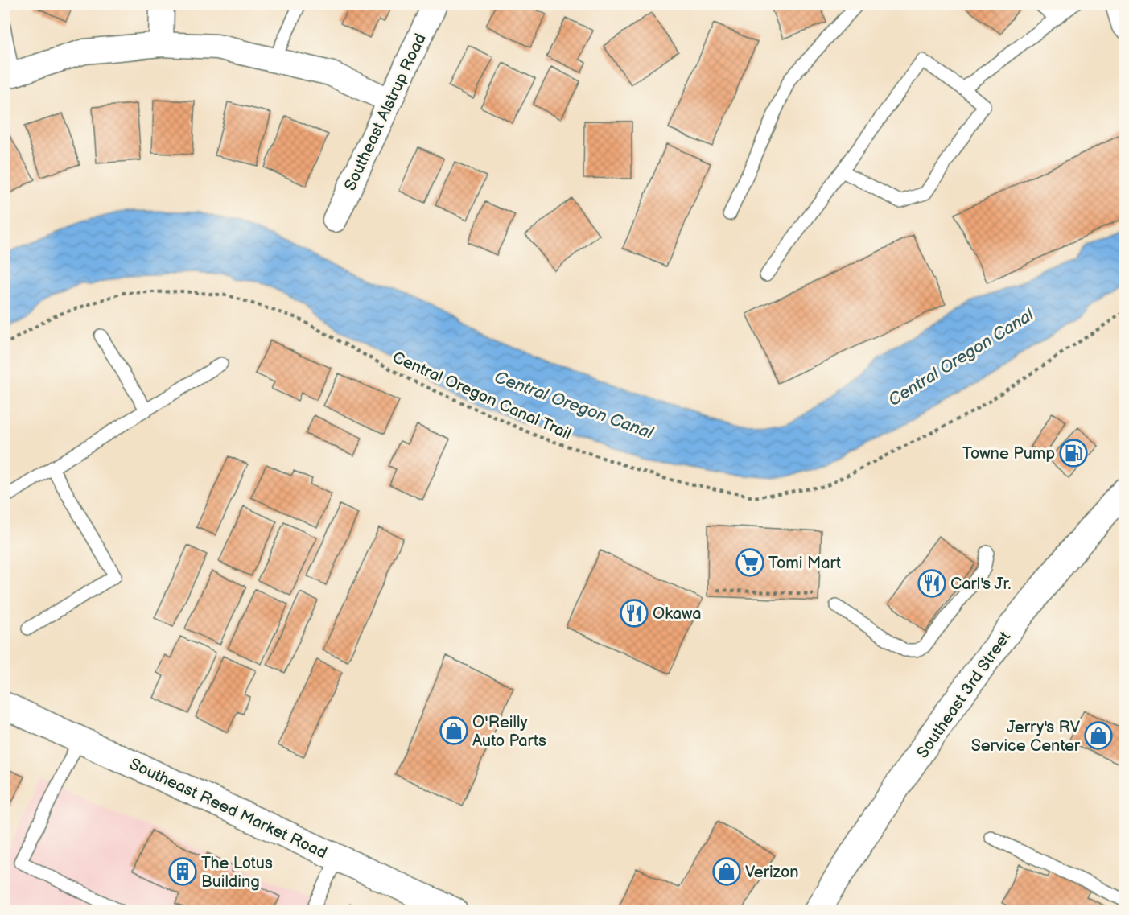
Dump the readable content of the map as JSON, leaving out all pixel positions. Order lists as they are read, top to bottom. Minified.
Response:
{"streets":{"main road":["Southeast 3rd Street","Southeast Reed Market Road"],"street":["Southeast Alstrup Road"],"path":["Central Oregon Canal Trail"]},"water":["Central Oregon Canal"],"places":{"fuel station":["Towne Pump"],"supermarket":["Tomi Mart"],"restaurant":["Carl's Jr.","Okawa"],"shop":["O'Reilly Auto Parts","Jerry's RV Service Center","Verizon"],"building":["The Lotus Building"]}}
